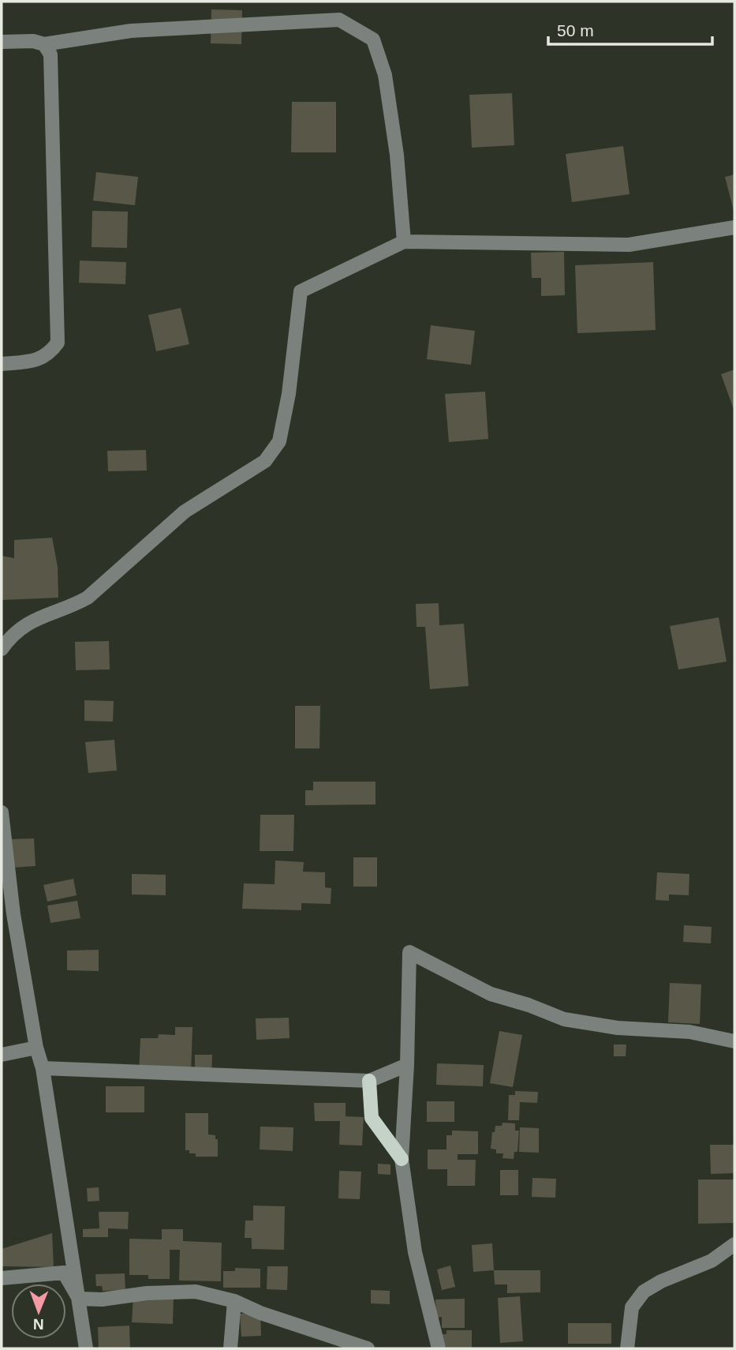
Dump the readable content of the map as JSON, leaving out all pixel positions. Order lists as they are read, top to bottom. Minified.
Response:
{"scale_bar":"50 m","north":"bottom"}
